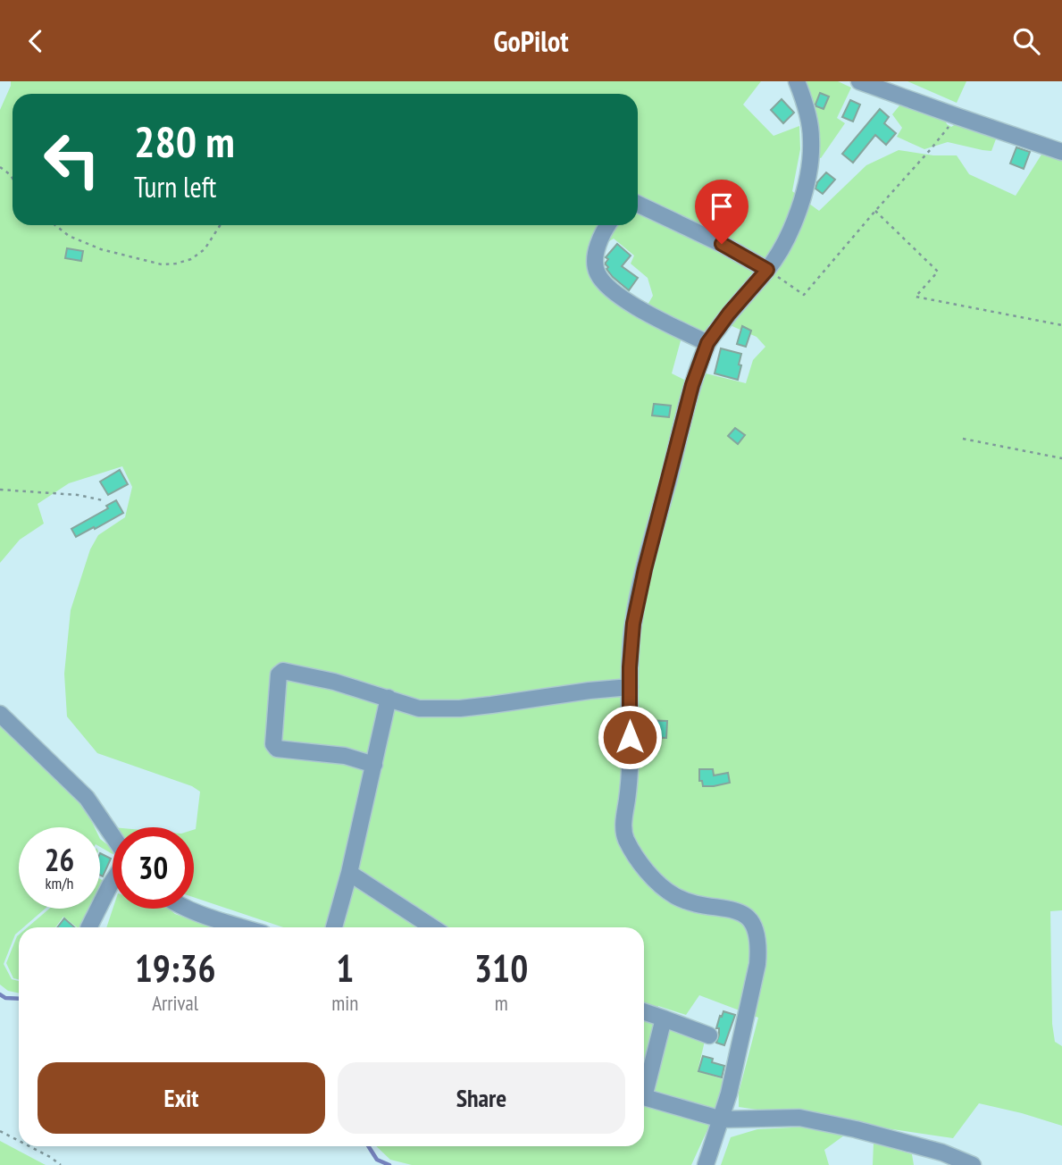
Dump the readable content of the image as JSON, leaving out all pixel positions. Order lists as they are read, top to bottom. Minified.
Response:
{"page":{"header":"GoPilot","turn":["280 m","Turn left"],"speed":"26 km/h","limit":"30","eta":["19:36","Arrival","1","min","310","m"],"buttons":["Exit","Share"]}}
